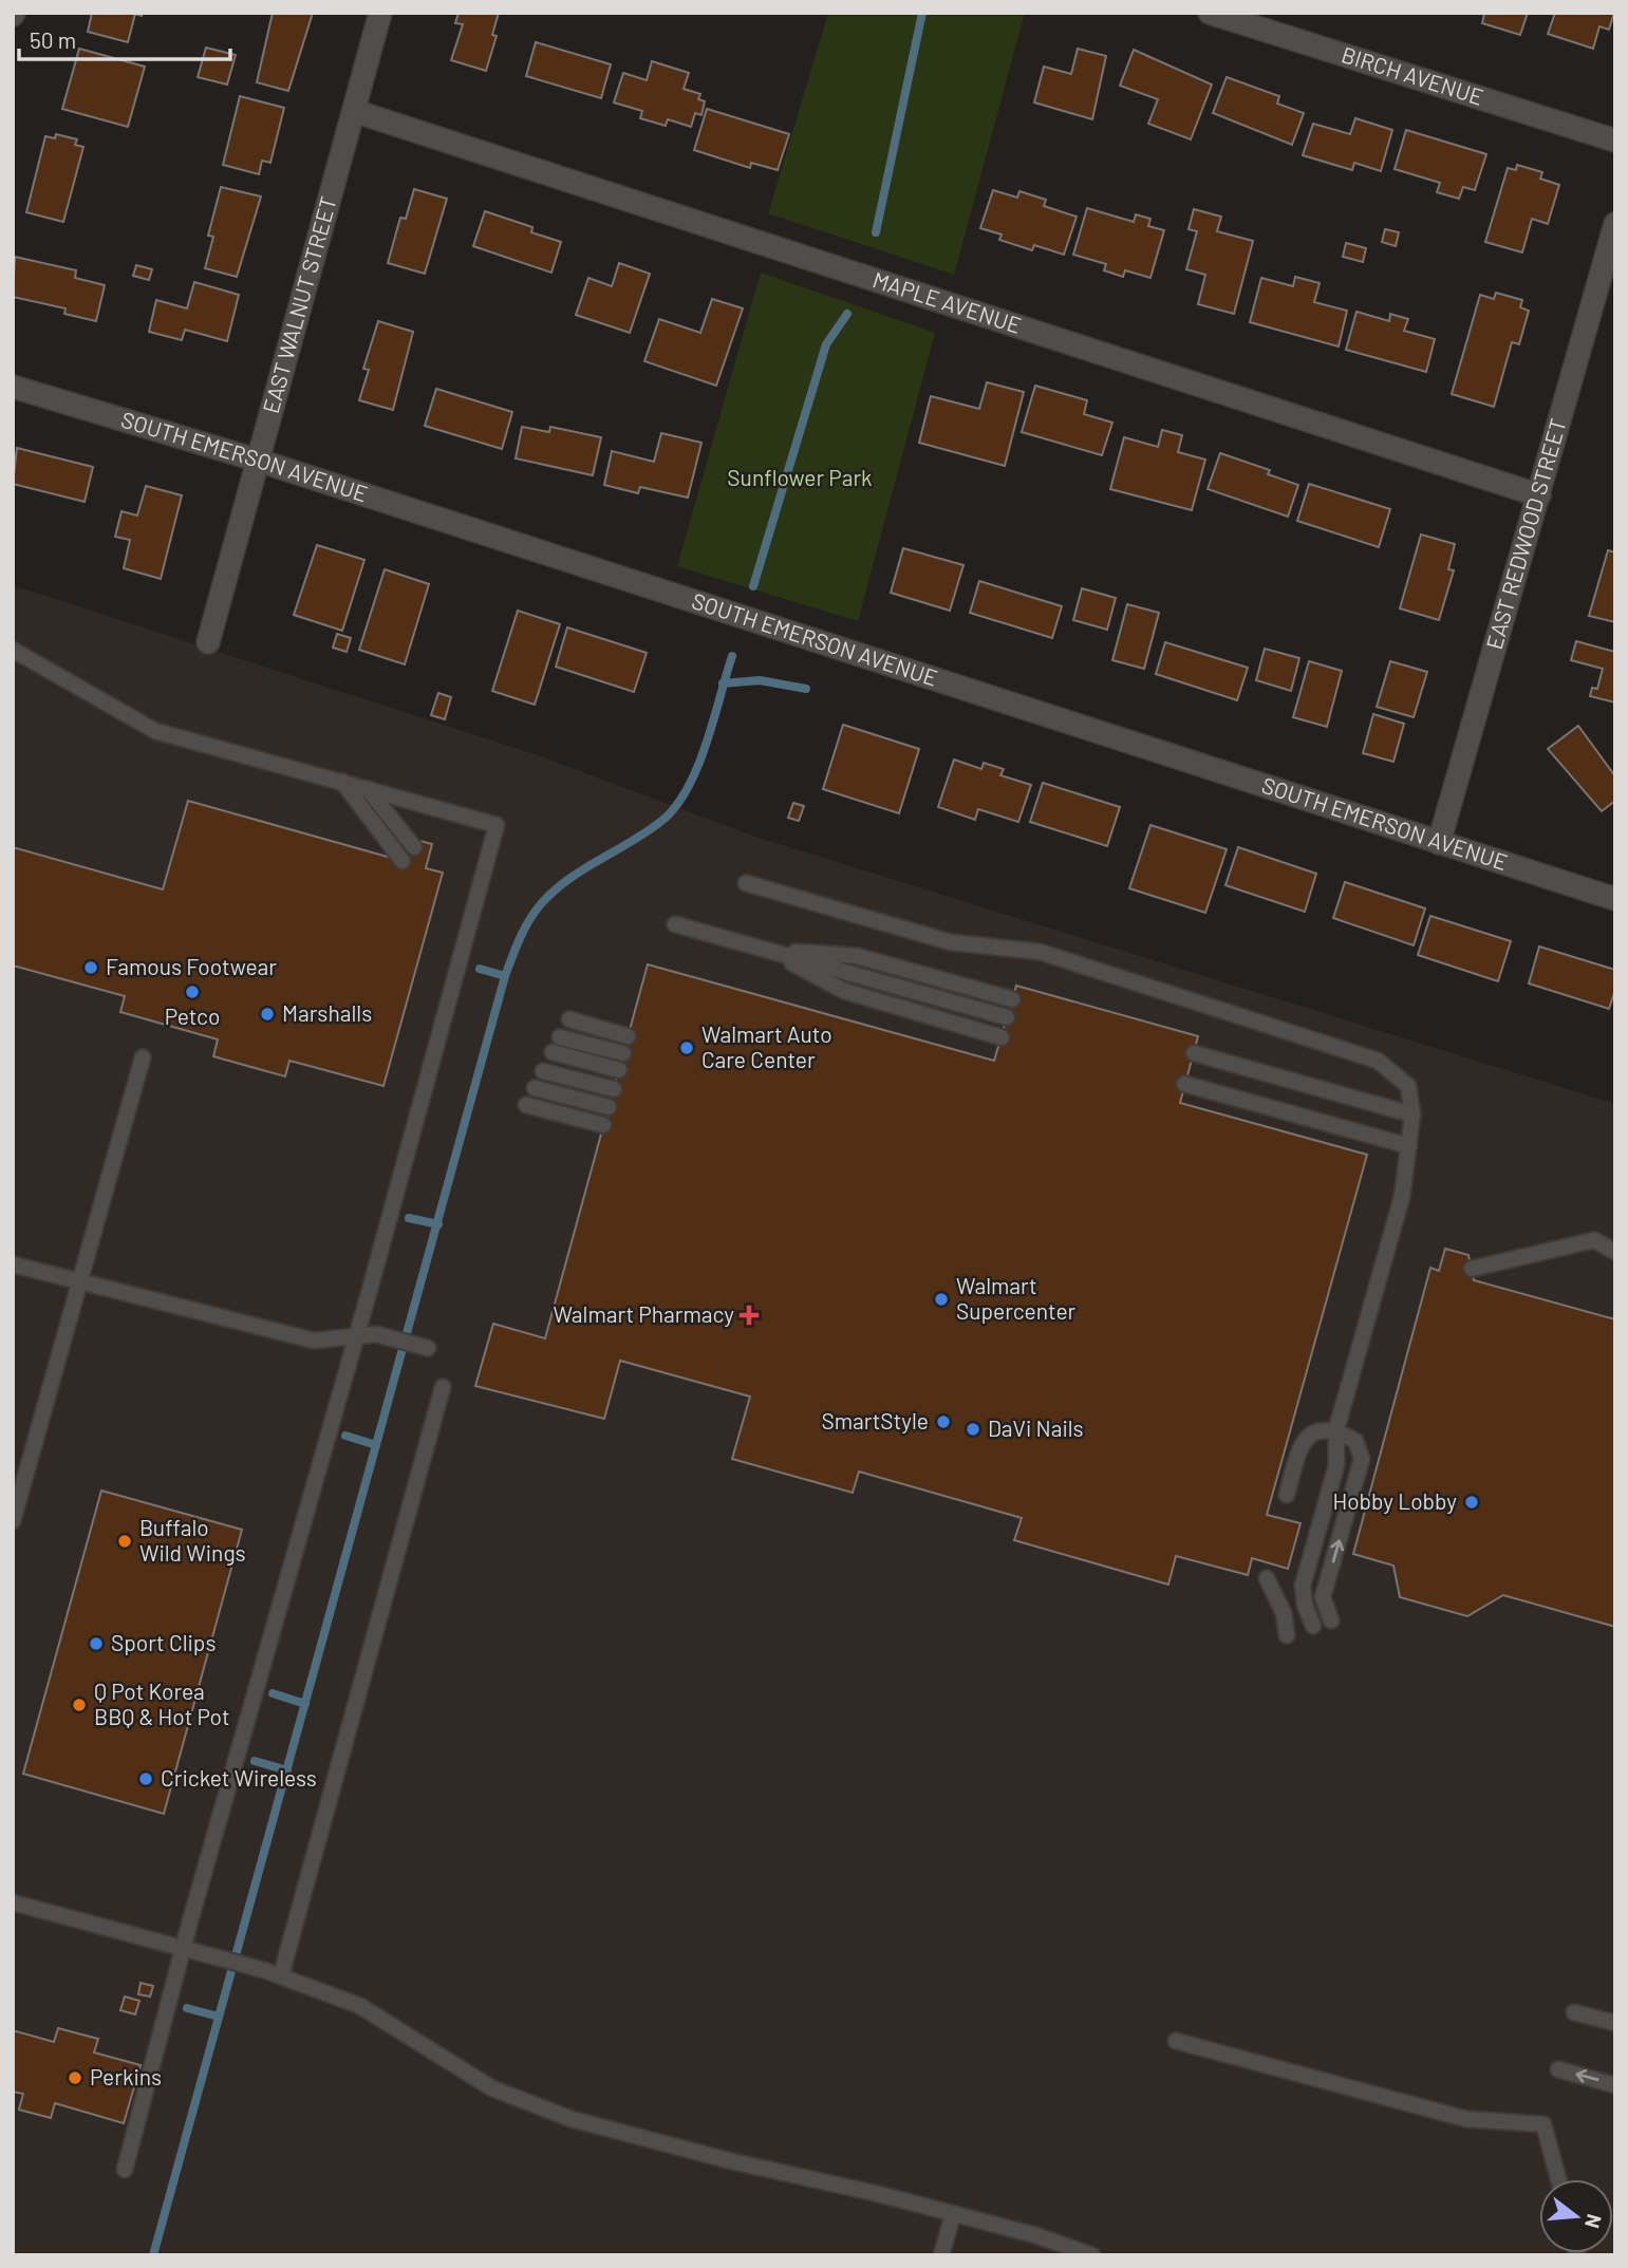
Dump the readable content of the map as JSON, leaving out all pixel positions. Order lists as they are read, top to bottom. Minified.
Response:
{"streets":{"street":["BIRCH AVENUE","MAPLE AVENUE","EAST WALNUT STREET","SOUTH EMERSON AVENUE","EAST REDWOOD STREET"]},"crossings":[["MAPLE AVENUE","EAST WALNUT STREET"],["MAPLE AVENUE","EAST REDWOOD STREET"],["EAST WALNUT STREET","SOUTH EMERSON AVENUE"],["SOUTH EMERSON AVENUE","EAST REDWOOD STREET"]],"parks":["Sunflower Park"],"places":{"other":["Famous Footwear","Petco","Marshalls","Walmart Auto Care Center","Walmart Supercenter","SmartStyle","DaVi Nails","Hobby Lobby","Buffalo Wild Wings","Sport Clips","Q Pot Korea BBQ & Hot Pot","Cricket Wireless","Perkins"],"health":["Walmart Pharmacy"]},"scale_bar":"50 m","north":"right"}
